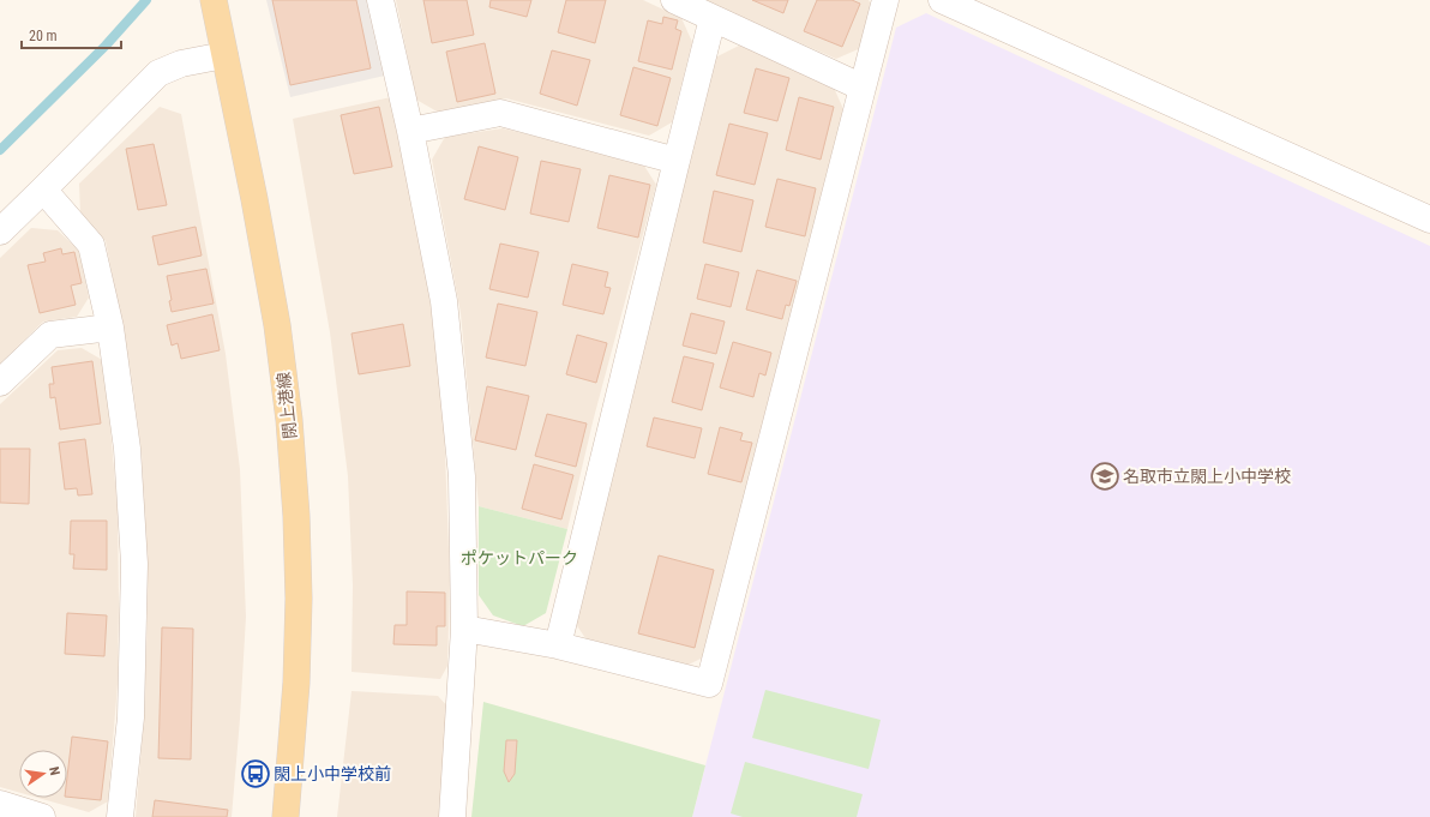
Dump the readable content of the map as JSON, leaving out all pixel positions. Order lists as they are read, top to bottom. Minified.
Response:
{"streets":{"main road":["閖上港線"]},"parks":["ポケットパーク"],"places":{"school or university":["名取市立閖上小中学校"],"bus stop":["閖上小中学校前"]},"scale_bar":"20 m","north":"right"}
